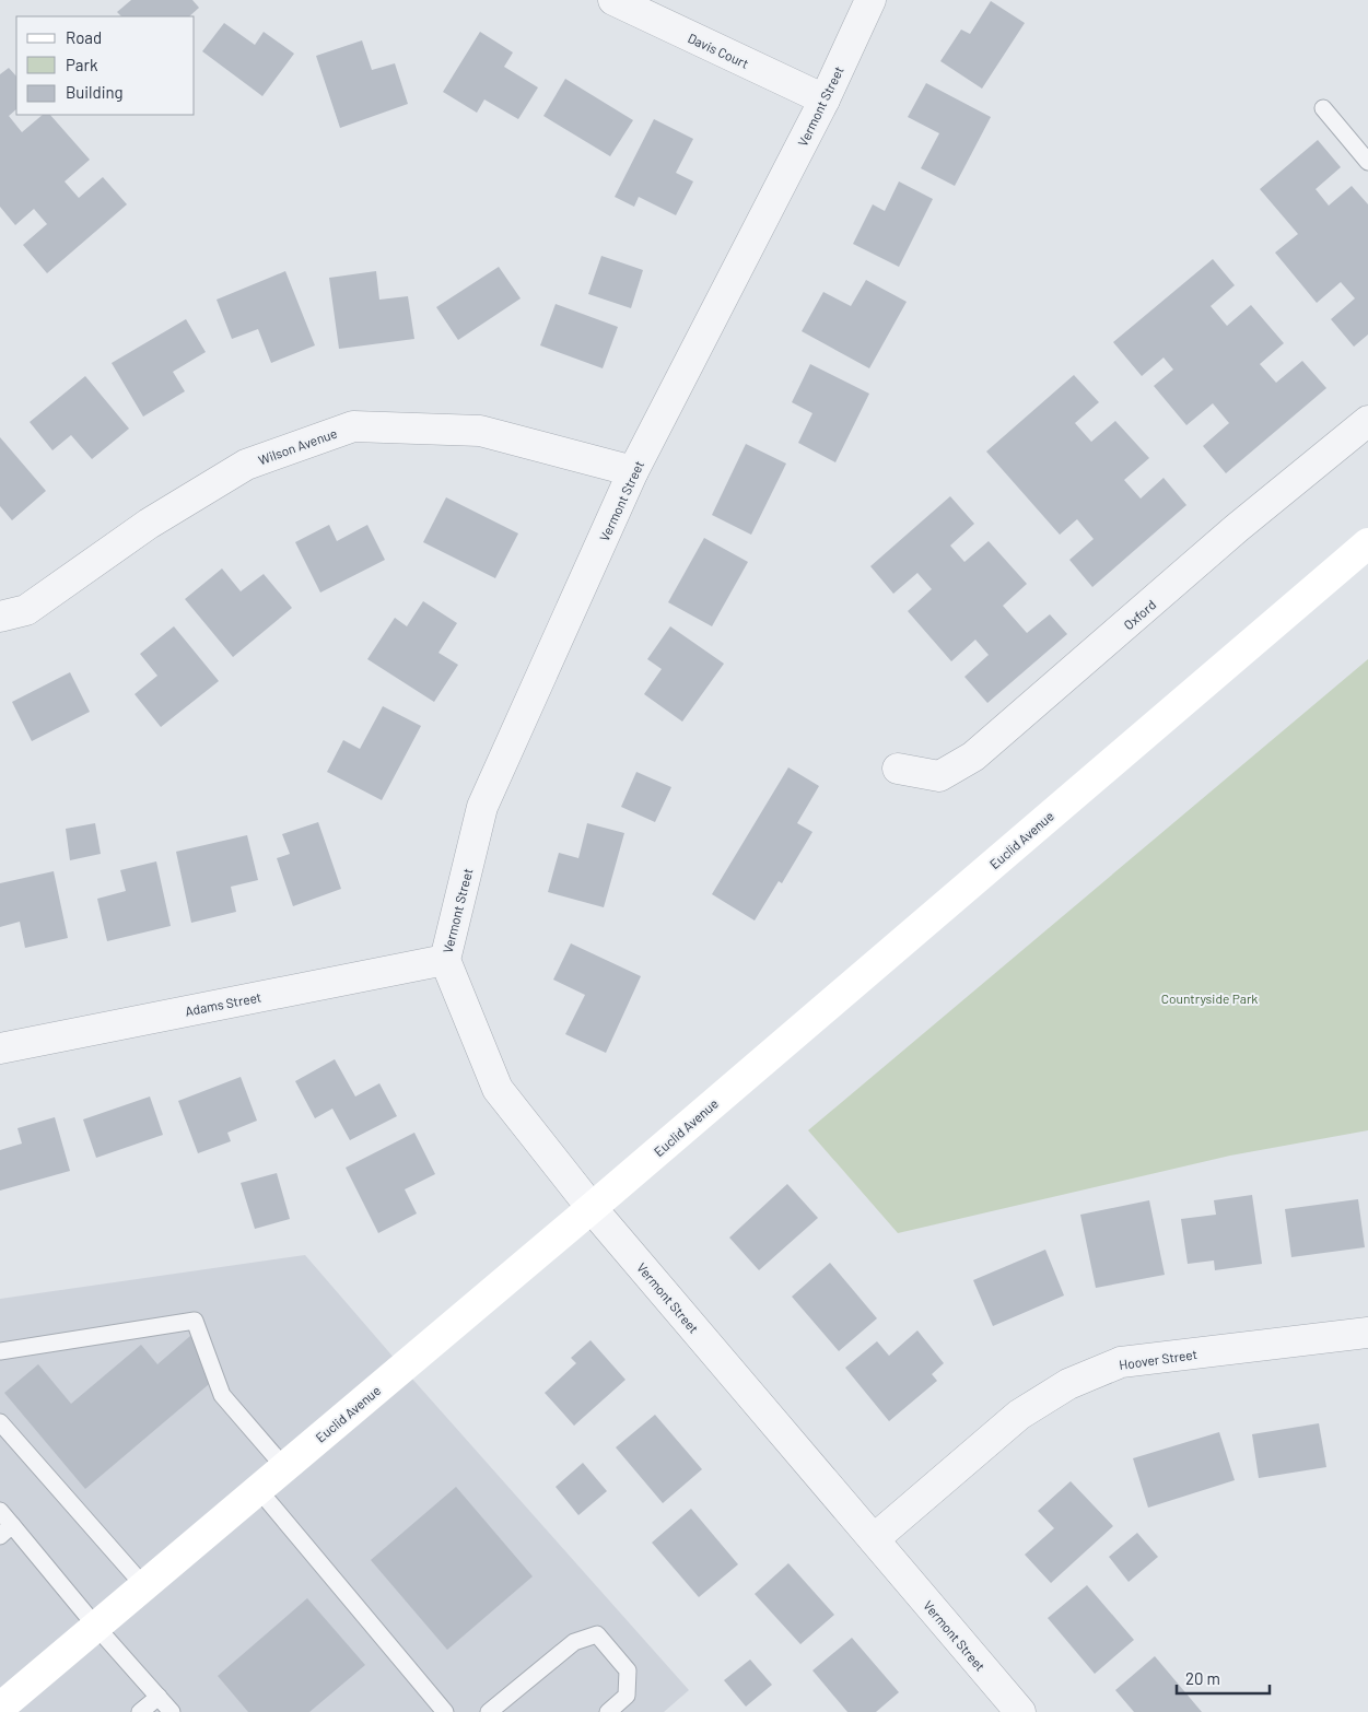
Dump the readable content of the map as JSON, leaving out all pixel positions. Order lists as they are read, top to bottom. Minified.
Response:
{"streets":{"main road":["Euclid Avenue"],"street":["Davis Court","Vermont Street","Wilson Avenue","Oxford","Adams Street","Hoover Street"]},"crossings":[["Davis Court","Vermont Street"],["Vermont Street","Wilson Avenue"],["Vermont Street","Euclid Avenue"],["Vermont Street","Adams Street"],["Vermont Street","Hoover Street"]],"parks":["Countryside Park"],"legend":["Road","Park","Building"],"scale_bar":"20 m"}
